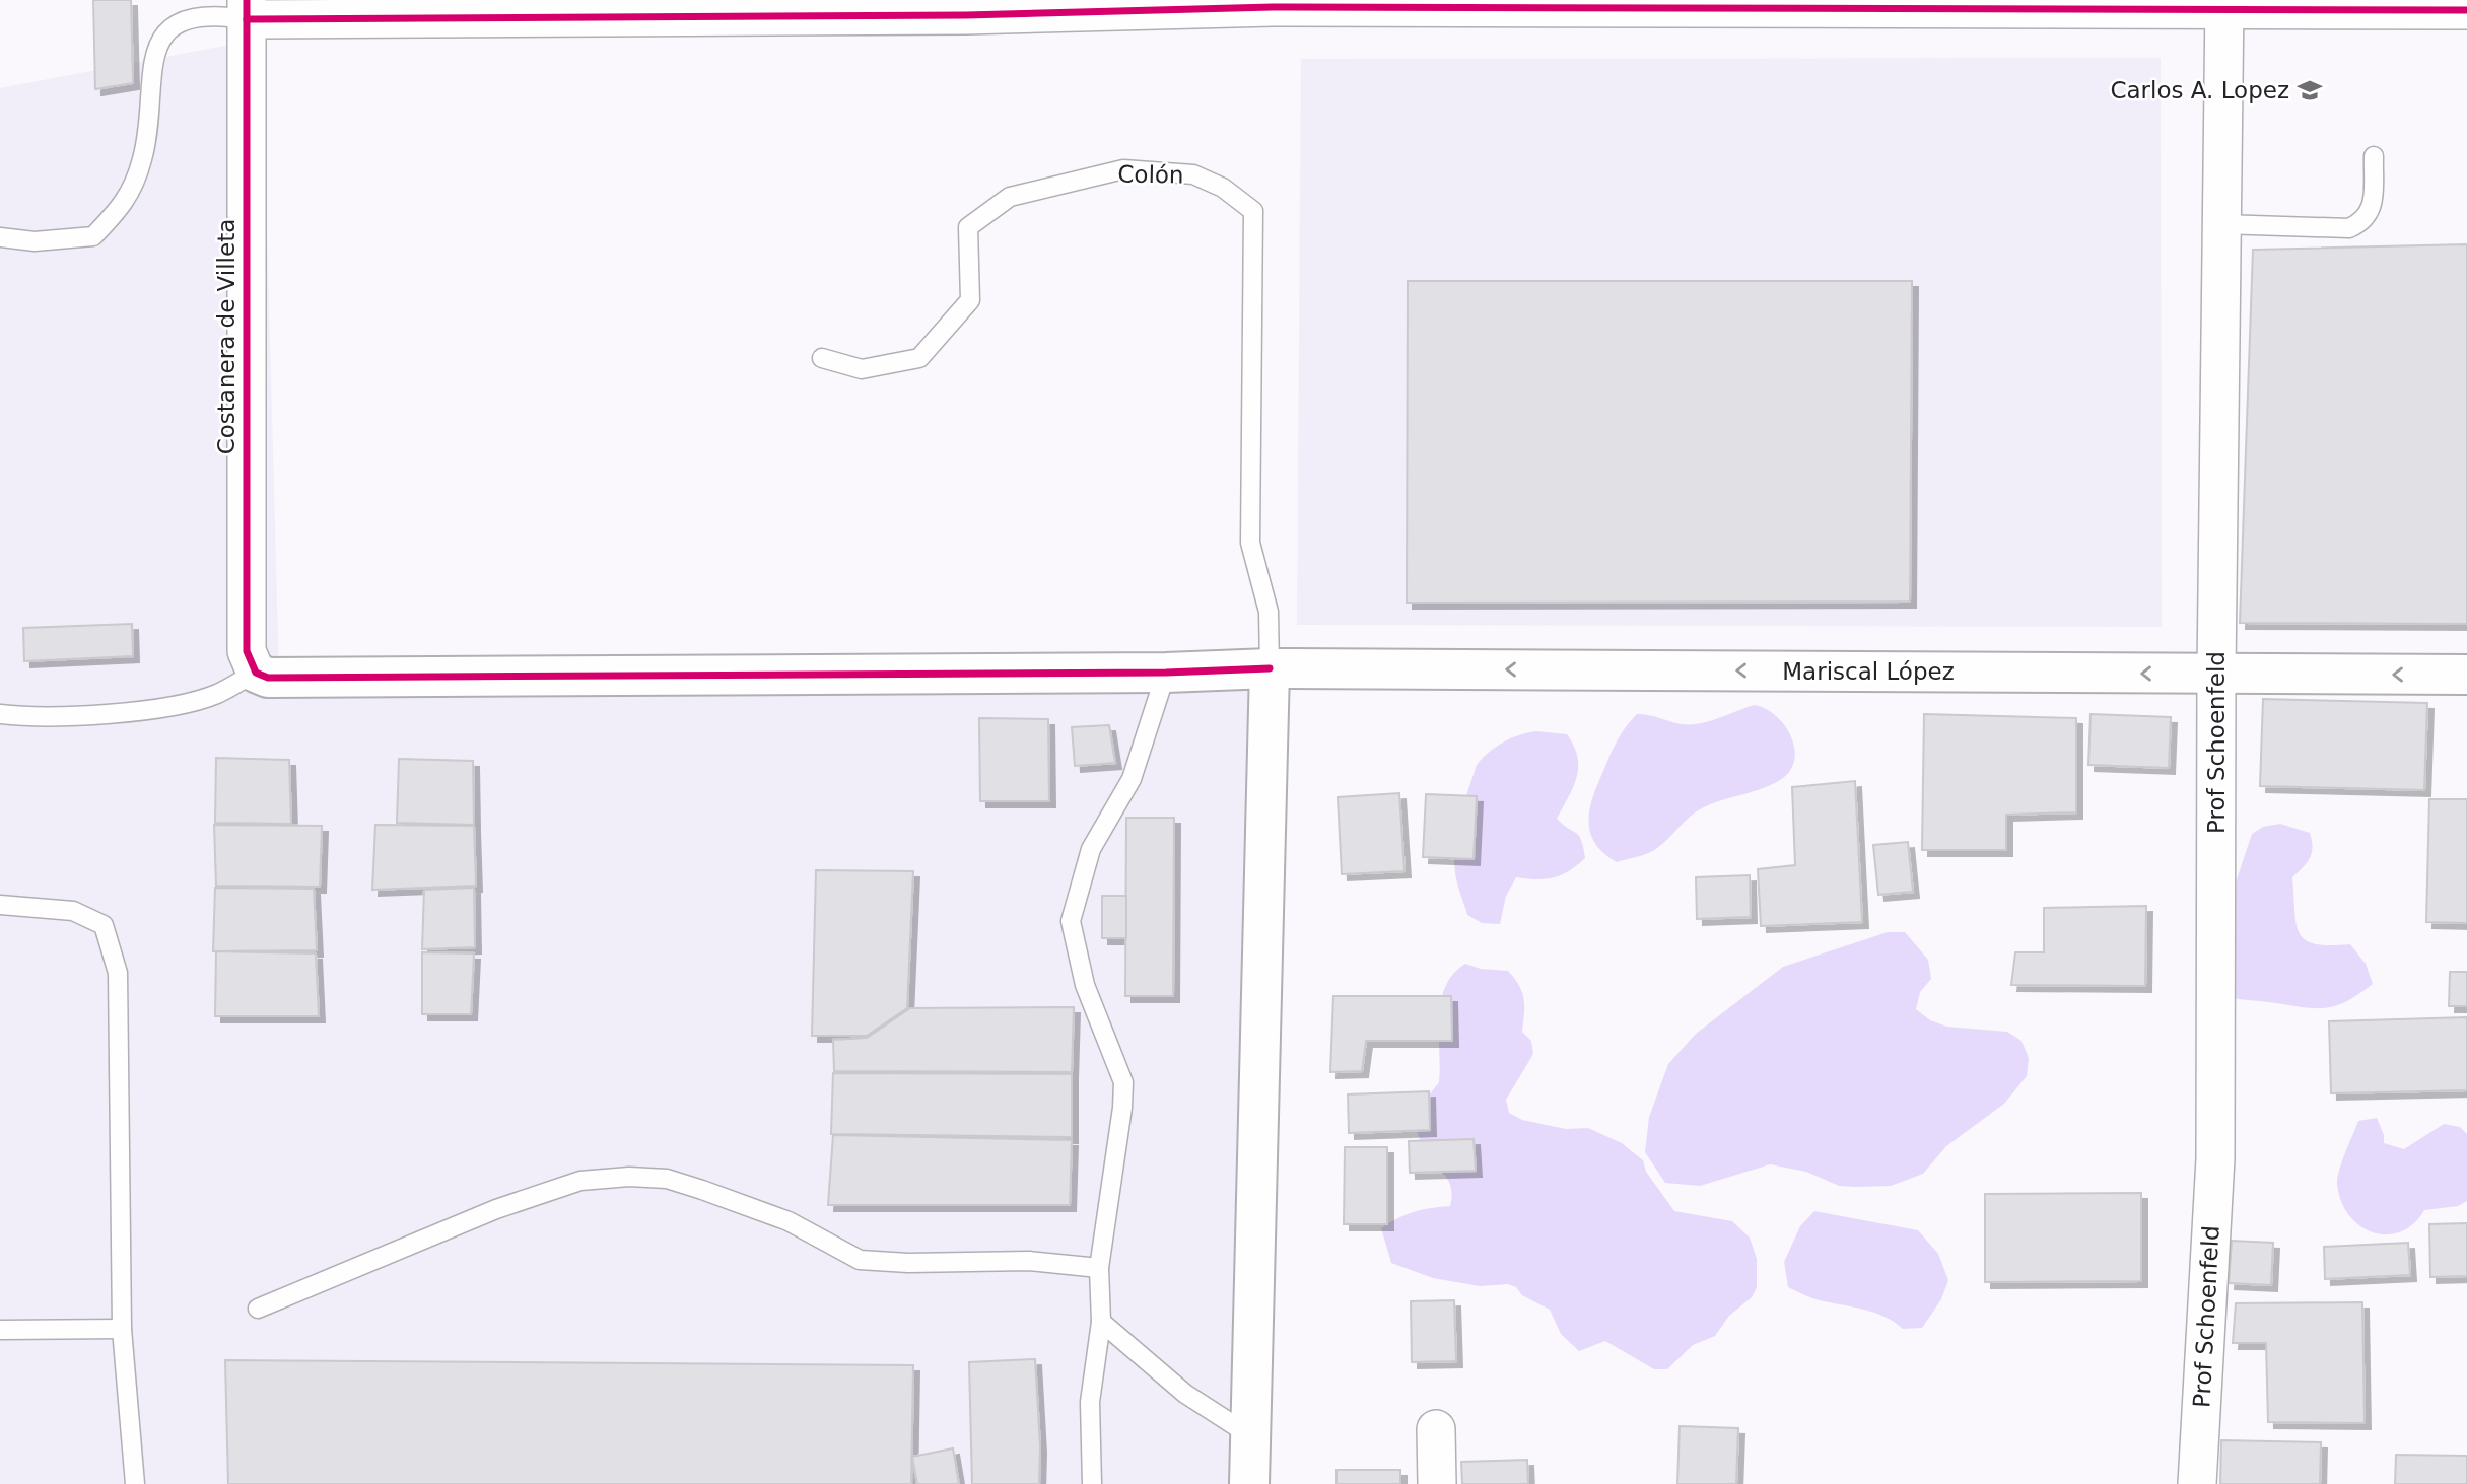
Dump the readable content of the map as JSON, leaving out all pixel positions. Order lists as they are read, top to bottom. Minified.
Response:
{"streets":{"main road":["Mariscal López"],"street":["Costanera de Villeta","Prof Schoenfeld"],"lane":["Colón"]},"crossings":[["Colón","Mariscal López"],["Costanera de Villeta","Mariscal López"],["Mariscal López","Prof Schoenfeld"]],"one_way":["Mariscal López"],"places":{"school or university":["Carlos A. Lopez"]}}
